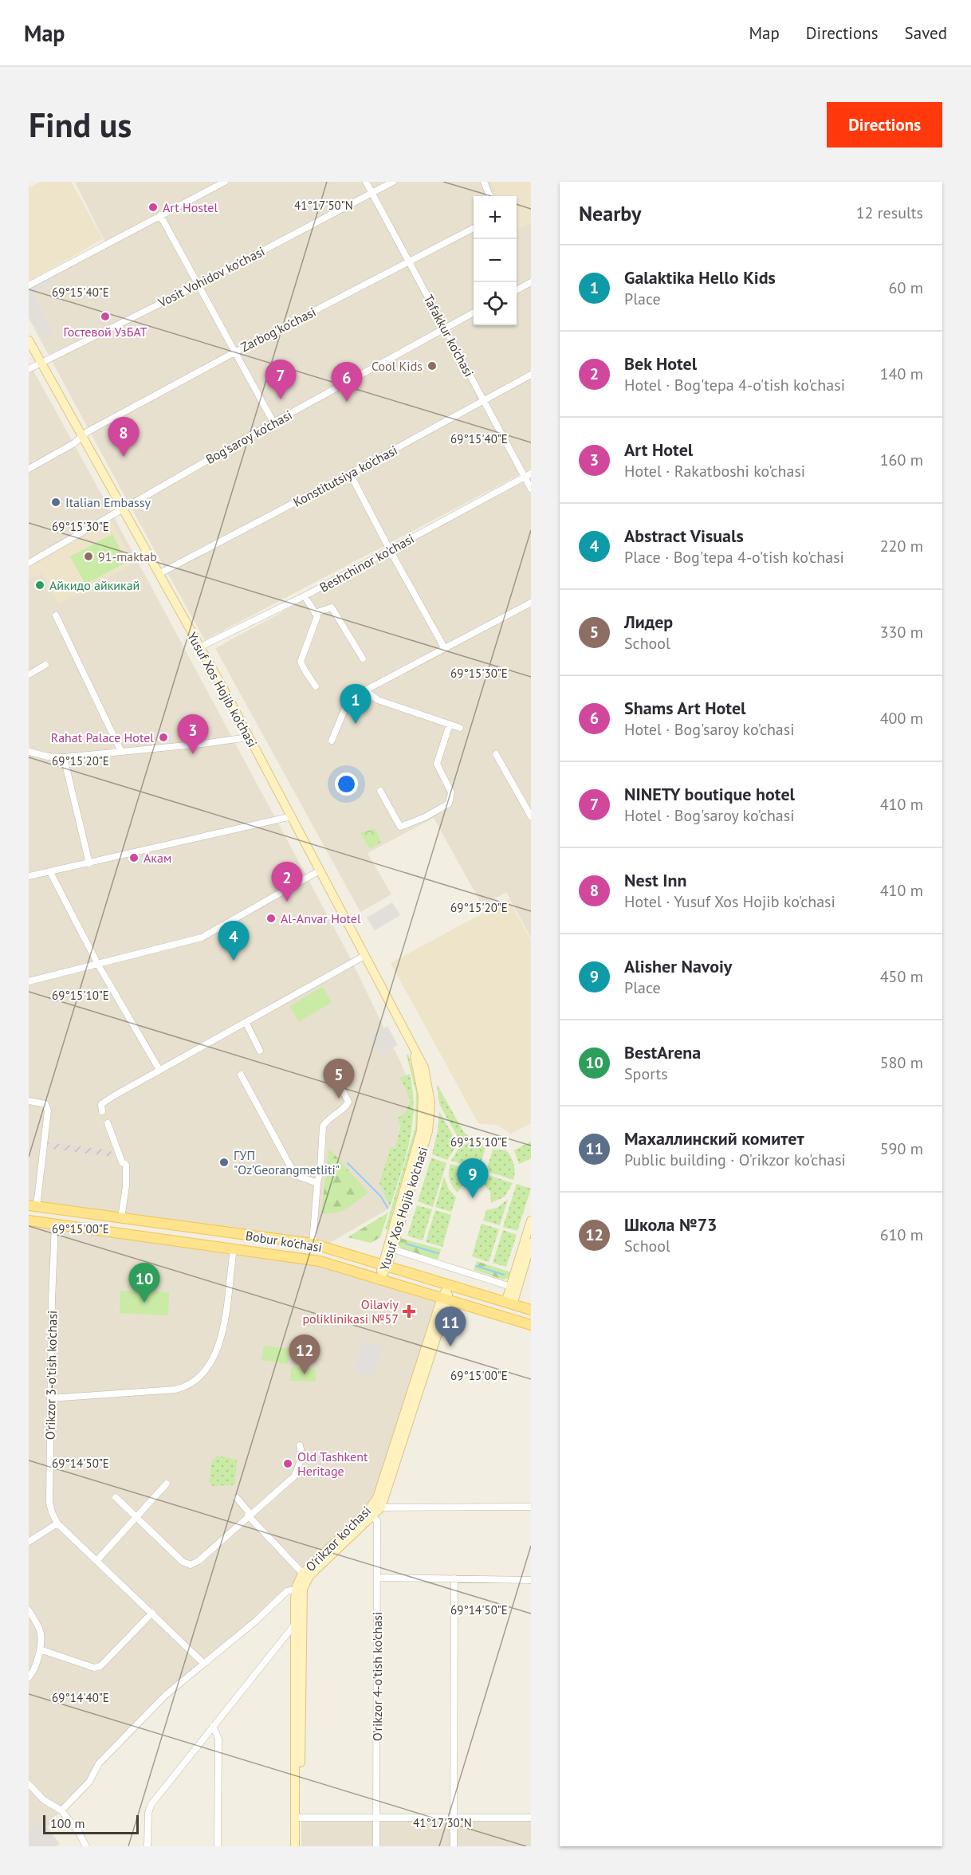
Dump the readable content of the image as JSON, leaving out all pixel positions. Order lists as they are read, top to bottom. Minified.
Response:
{"streets":{"main road":["Yusuf Xos Hojib ko'chasi","Bobur ko'chasi","O'rikzor ko'chasi"],"street":["Vosit Vohidov ko'chasi","Zarbog'ko'chasi","Tafakkur ko'chasi","Bog'saroy ko'chasi","Konstitutsiya ko'chasi","Beshchinor ko'chasi","O'rikzor 3-o'tish ko'chasi","O'rikzor 4-o'tish ko'chasi"]},"crossings":[["Vosit Vohidov ko'chasi","Tafakkur ko'chasi"],["Vosit Vohidov ko'chasi","Yusuf Xos Hojib ko'chasi"],["Zarbog'ko'chasi","Tafakkur ko'chasi"],["Zarbog'ko'chasi","Yusuf Xos Hojib ko'chasi"],["Tafakkur ko'chasi","Bog'saroy ko'chasi"],["Tafakkur ko'chasi","Konstitutsiya ko'chasi"],["Tafakkur ko'chasi","Beshchinor ko'chasi"],["Bog'saroy ko'chasi","Yusuf Xos Hojib ko'chasi"],["Konstitutsiya ko'chasi","Yusuf Xos Hojib ko'chasi"],["Beshchinor ko'chasi","Yusuf Xos Hojib ko'chasi"],["Yusuf Xos Hojib ko'chasi","Bobur ko'chasi"],["Bobur ko'chasi","O'rikzor 3-o'tish ko'chasi"],["Bobur ko'chasi","O'rikzor ko'chasi"],["O'rikzor ko'chasi","O'rikzor 4-o'tish ko'chasi"]],"places":{"other":["Art Hostel","Гостевой УзБАТ","Cool Kids","Italian Embassy","91-maktab","Айкидо айкикай","Rahat Palace Hotel","Акам","Al-Anvar Hotel","ГУП \"Oz’Georangmetliti\"","Old Tashkent Heritage"],"health":["Oilaviy poliklinikasi №57"]},"scale_bar":"100 m","page":{"header":"Map","nav":["Map","Directions","Saved"],"buttons":"Directions","title":"Find us","heading":["Nearby","12 results"],"map_buttons":["+","−"],"list":[{"mark":"1","name":"Galaktika Hello Kids","note":"Place","value":"60 m"},{"mark":"2","name":"Bek Hotel","note":"Hotel · Bog'tepa 4-o'tish ko'chasi","value":"140 m"},{"mark":"3","name":"Art Hotel","note":"Hotel · Rakatboshi ko'chasi","value":"160 m"},{"mark":"4","name":"Abstract Visuals","note":"Place · Bog'tepa 4-o'tish ko'chasi","value":"220 m"},{"mark":"5","name":"Лидер","note":"School","value":"330 m"},{"mark":"6","name":"Shams Art Hotel","note":"Hotel · Bog'saroy ko'chasi","value":"400 m"},{"mark":"7","name":"NINETY boutique hotel","note":"Hotel · Bog'saroy ko'chasi","value":"410 m"},{"mark":"8","name":"Nest Inn","note":"Hotel · Yusuf Xos Hojib ko'chasi","value":"410 m"},{"mark":"9","name":"Alisher Navoiy","note":"Place","value":"450 m"},{"mark":"10","name":"BestArena","note":"Sports","value":"580 m"},{"mark":"11","name":"Махаллинский комитет","note":"Public building · O'rikzor ko'chasi","value":"590 m"},{"mark":"12","name":"Школа №73","note":"School","value":"610 m"}],"pins":["7","6","8","1","3","2","4","5","9","10","11","12"],"scale":"100 m"},"coordinates":["41°17'50\"N","69°15'40\"E","69°15'30\"E","69°15'20\"E","69°15'10\"E","69°15'00\"E","69°14'50\"E","69°14'40\"E","41°17'30\"N"]}
